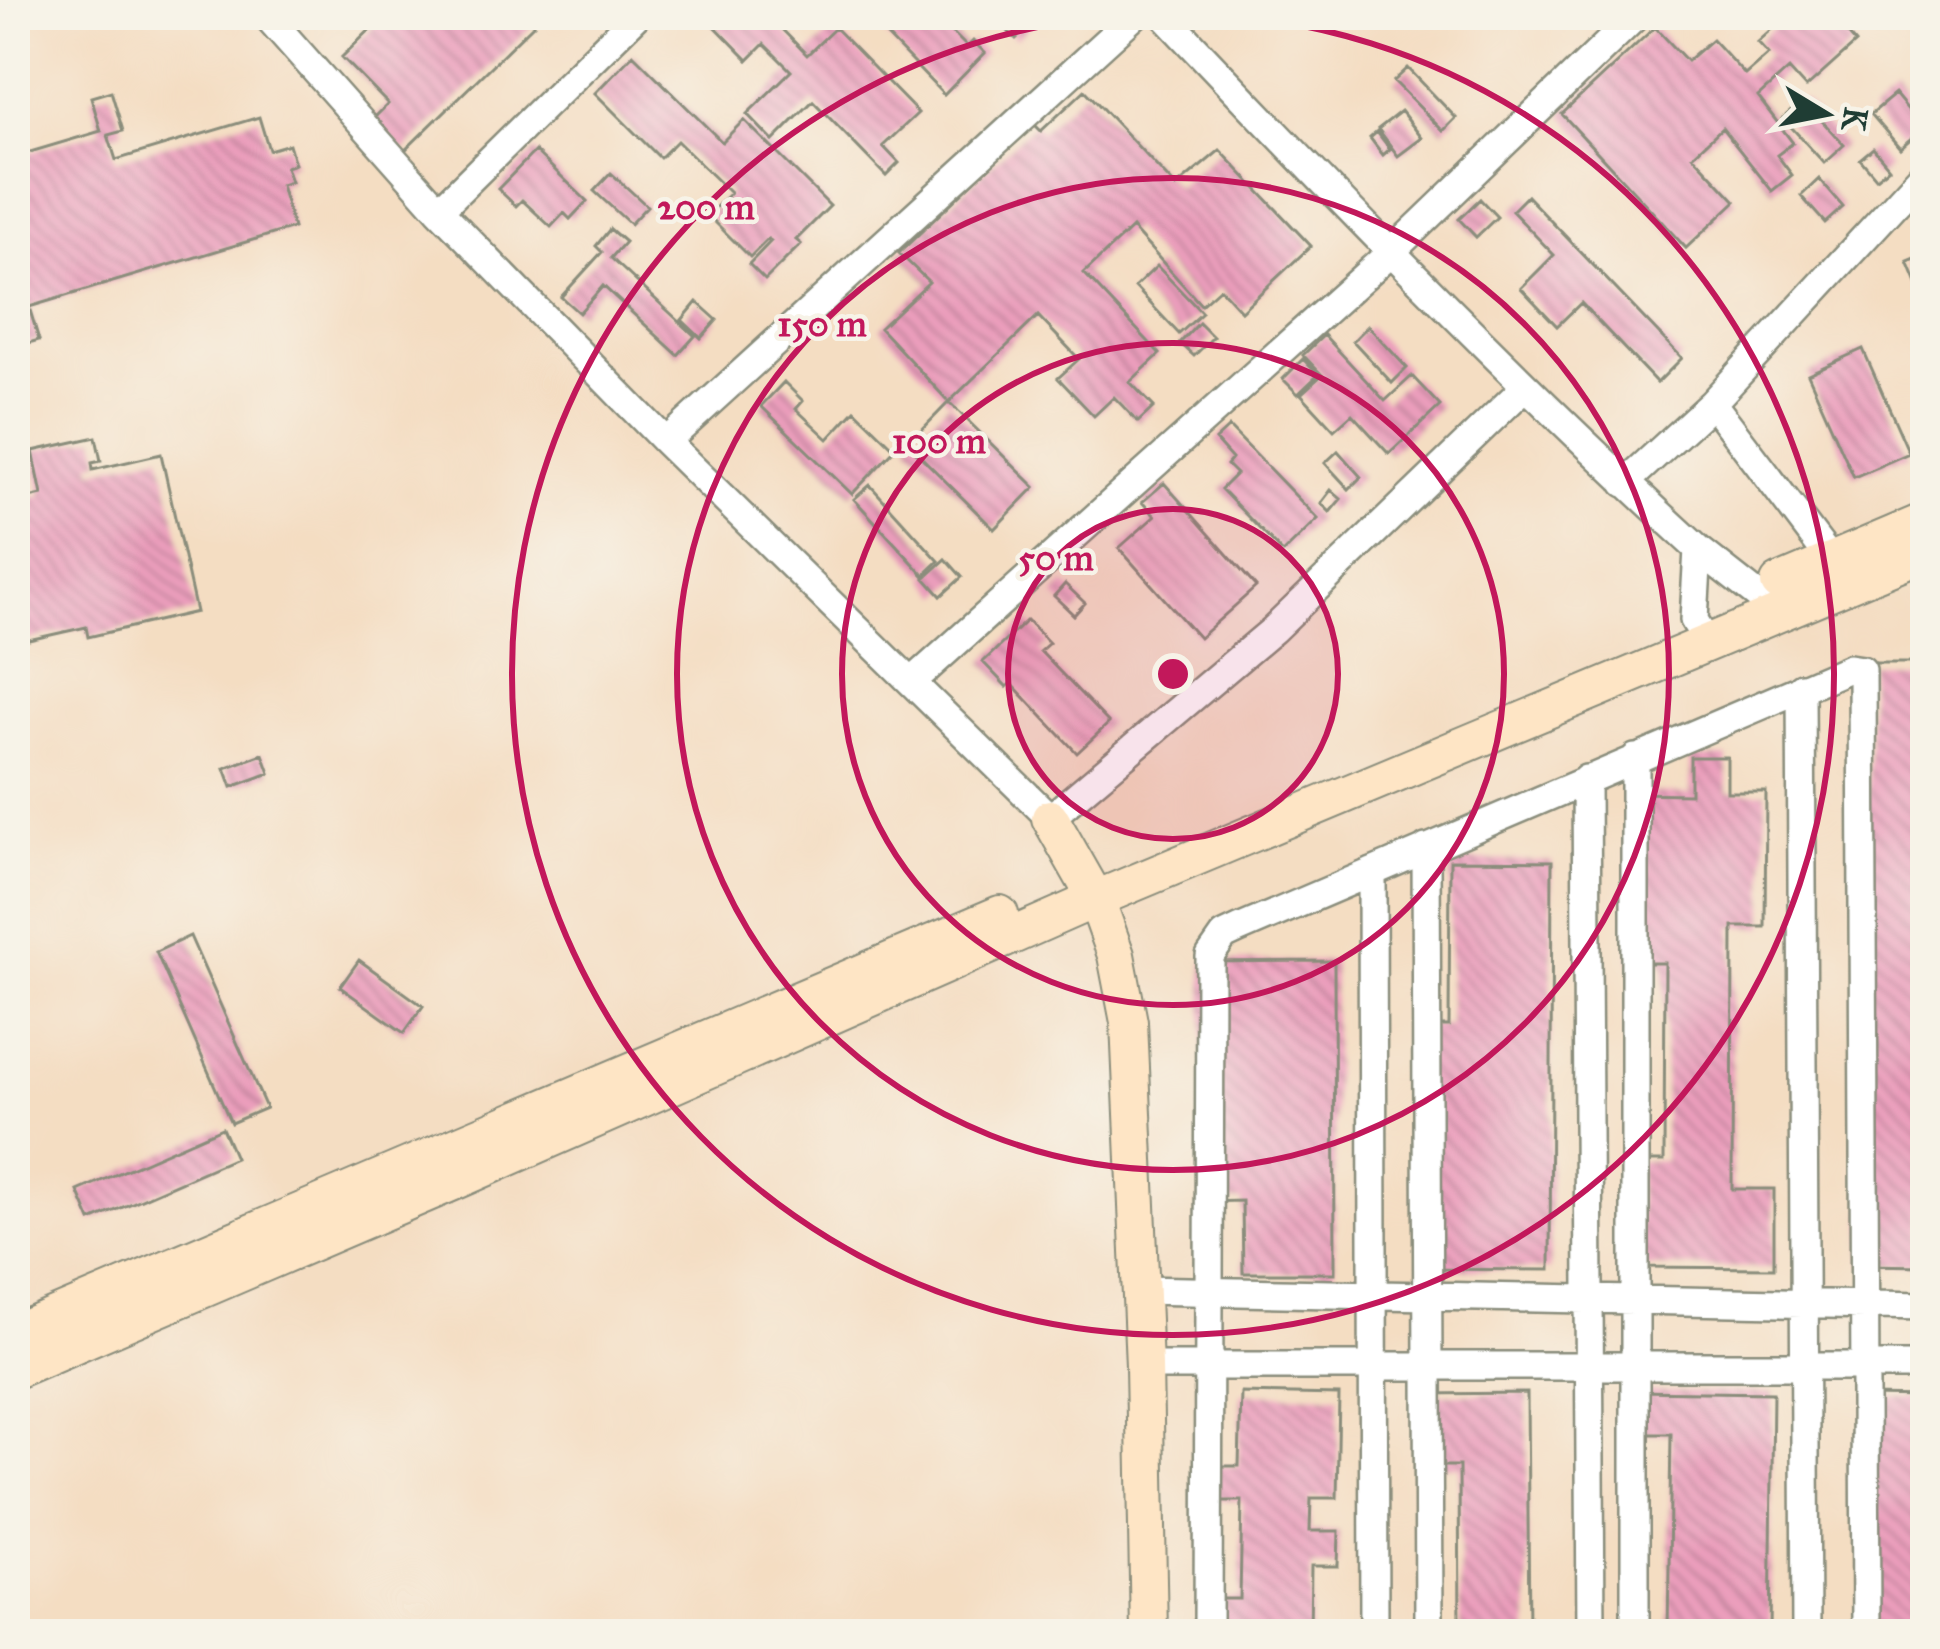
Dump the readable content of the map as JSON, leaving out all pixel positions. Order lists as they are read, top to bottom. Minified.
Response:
{"north":"right","rings":["200 m","150 m","100 m","50 m"]}
